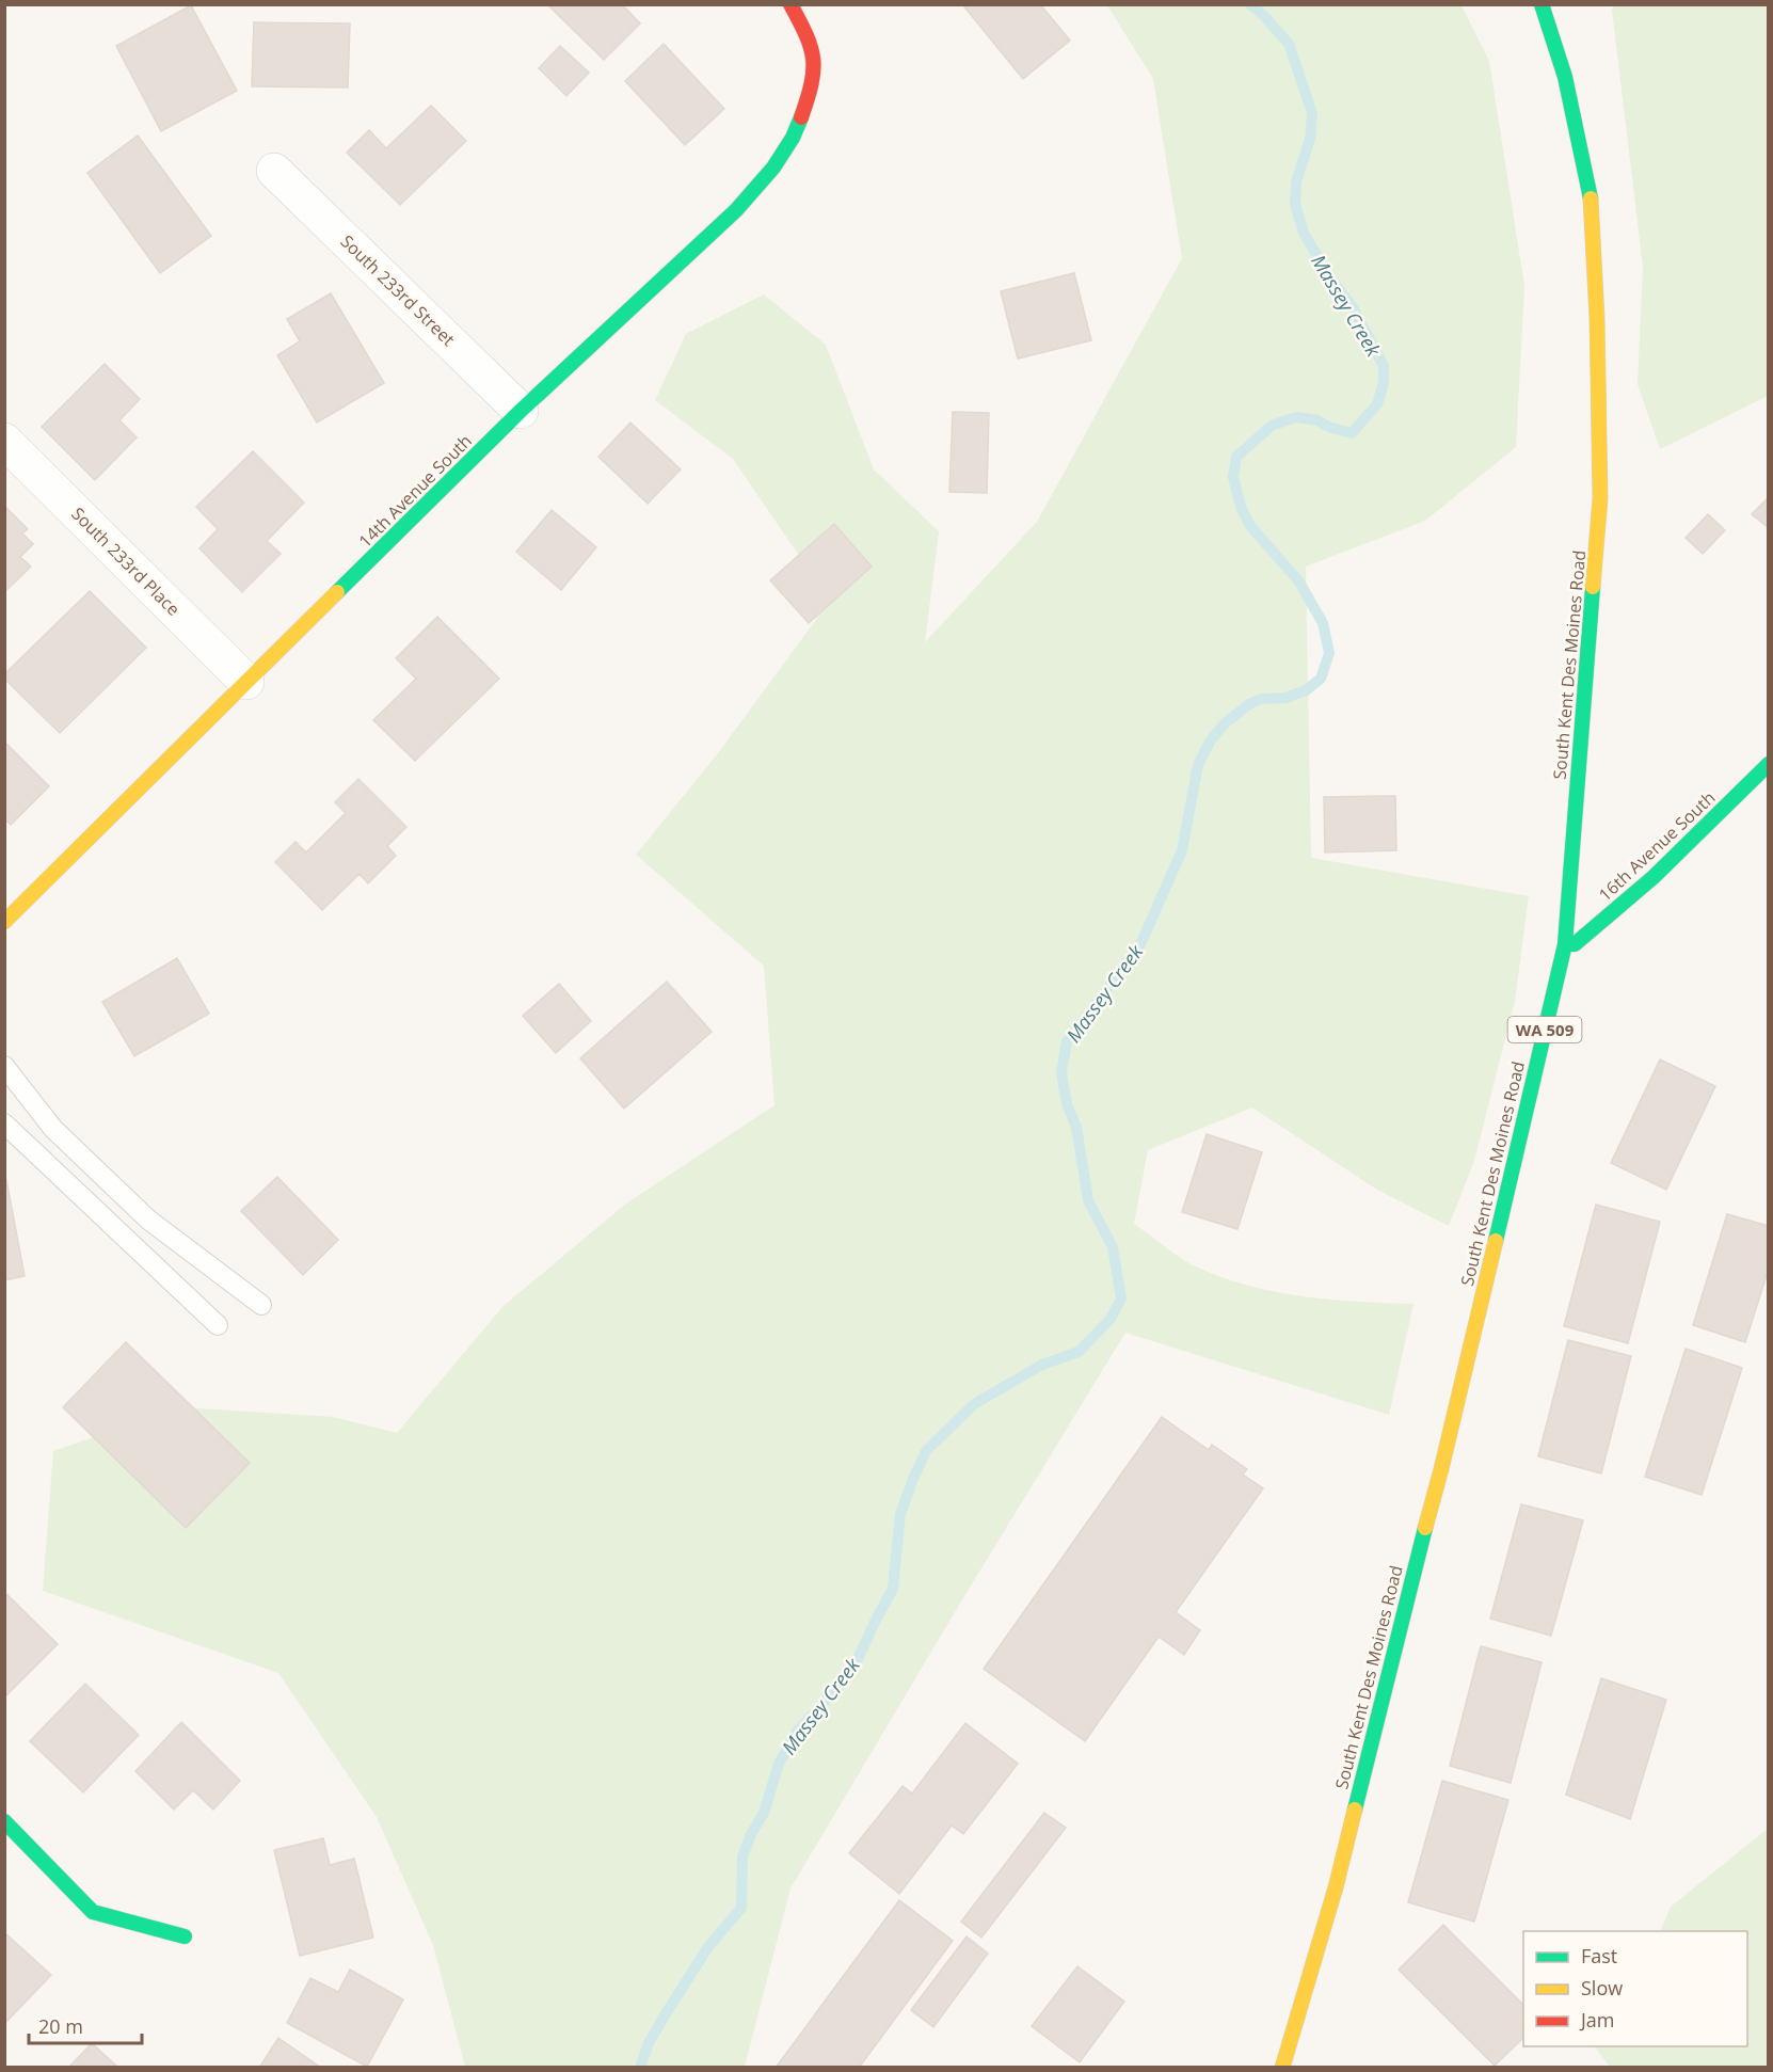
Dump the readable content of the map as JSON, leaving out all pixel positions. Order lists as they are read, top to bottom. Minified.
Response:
{"streets":{"main road":["14th Avenue South","South Kent Des Moines Road","16th Avenue South","WA 509"],"street":["South 233rd Street","South 233rd Place"]},"crossings":[["South 233rd Street","14th Avenue South"],["14th Avenue South","South 233rd Place"],["South Kent Des Moines Road","16th Avenue South"]],"water":["Massey Creek"],"legend":["Fast","Slow","Jam"],"scale_bar":"20 m"}
